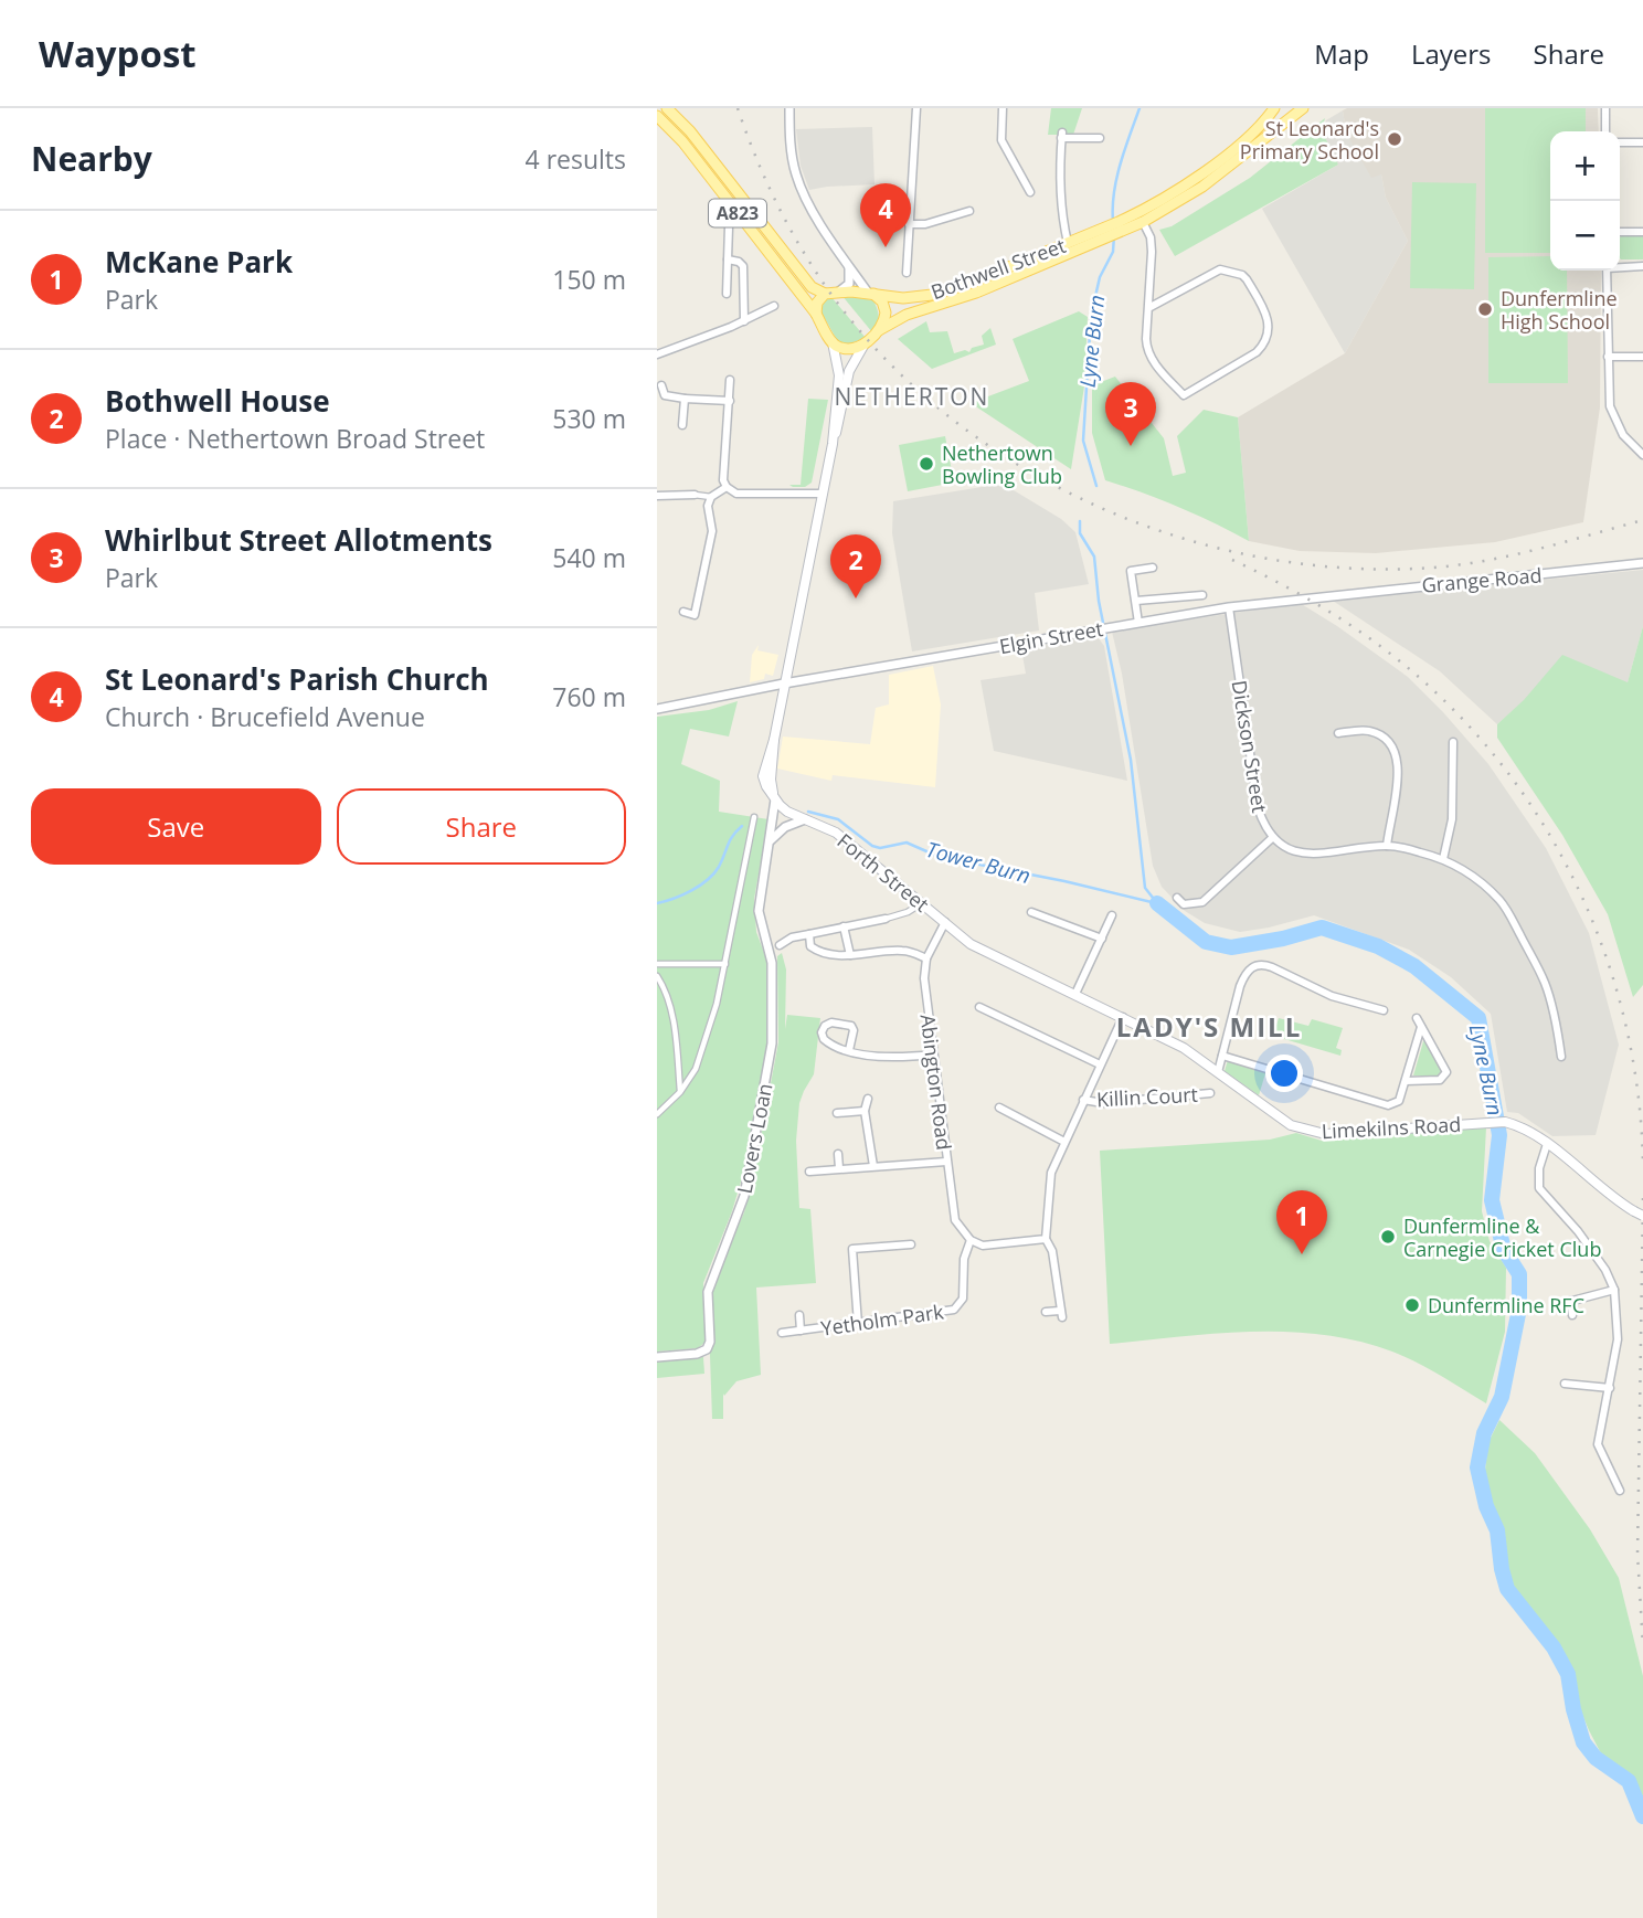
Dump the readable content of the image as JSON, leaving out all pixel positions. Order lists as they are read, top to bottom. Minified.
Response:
{"streets":{"main road":["A823","Bothwell Street","Forth Street","Limekilns Road"],"street":["Grange Road","Elgin Street","Dickson Street","Abington Road","Killin Court","Lovers Loan","Yetholm Park"]},"crossings":[["A823","Bothwell Street"],["Grange Road","Elgin Street"],["Elgin Street","Dickson Street"],["Forth Street","Abington Road"],["Forth Street","Limekilns Road"],["Forth Street","Lovers Loan"],["Abington Road","Limekilns Road"],["Abington Road","Yetholm Park"]],"districts":["NETHERTON","LADY'S MILL"],"water":["Lyne Burn","Tower Burn"],"places":["St Leonard's Primary School","Dunfermline High School","Nethertown Bowling Club","Dunfermline & Carnegie Cricket Club","Dunfermline RFC"],"page":{"header":"Waypost","nav":["Map","Layers","Share"],"heading":["Nearby","4 results"],"map_buttons":["+","−"],"pins":["4","3","2","1"],"list":[{"mark":"1","name":"McKane Park","note":"Park","value":"150 m"},{"mark":"2","name":"Bothwell House","note":"Place · Nethertown Broad Street","value":"530 m"},{"mark":"3","name":"Whirlbut Street Allotments","note":"Park","value":"540 m"},{"mark":"4","name":"St Leonard's Parish Church","note":"Church · Brucefield Avenue","value":"760 m"}],"buttons":["Save","Share"]}}
